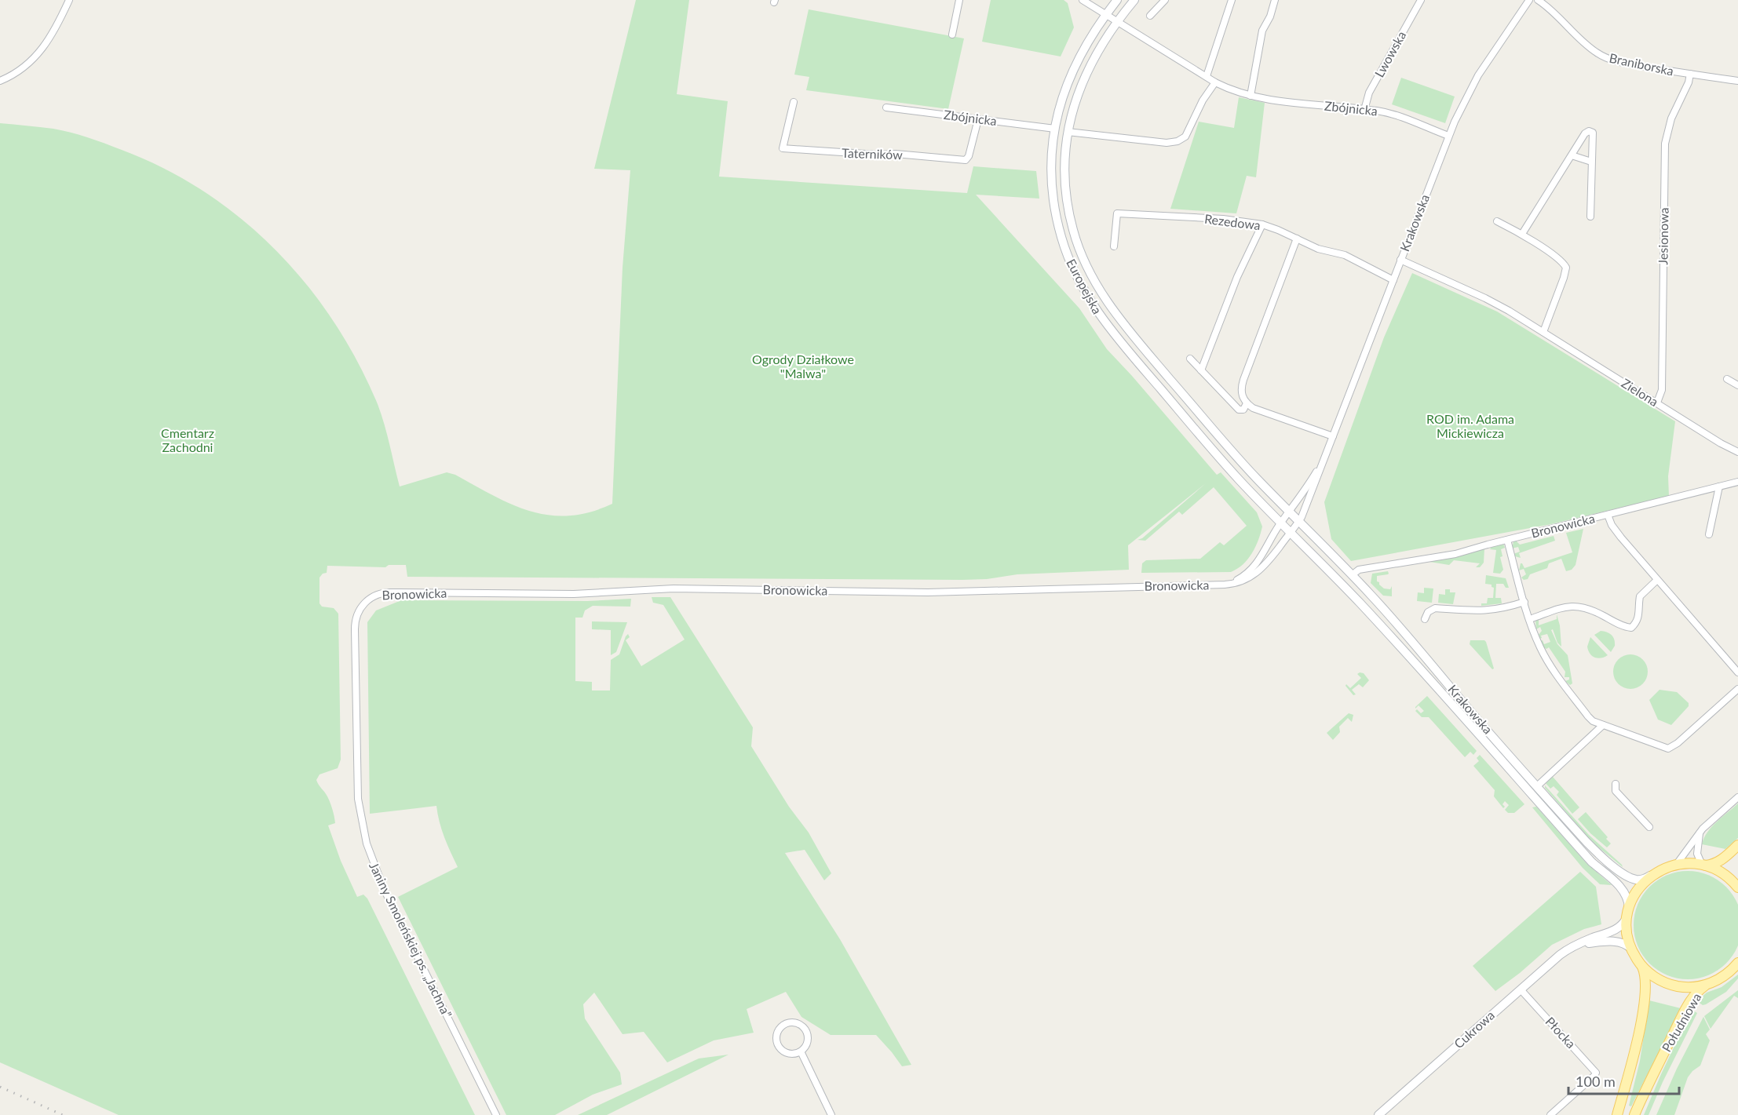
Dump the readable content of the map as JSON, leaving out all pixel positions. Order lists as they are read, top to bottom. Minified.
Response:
{"streets":{"main road":["Krakowska","Europejska","Południowa","Cukrowa"],"street":["Lwowska","Braniborska","Zbójnicka","Taterników","Rezedowa","Jesionowa","Zielona","Bronowicka","Janiny Smoleńskiej ps. „Jachna”","Płocka"]},"crossings":[["Lwowska","Zbójnicka"],["Braniborska","Jesionowa"],["Zbójnicka","Taterników"],["Zbójnicka","Krakowska"],["Zbójnicka","Europejska"],["Rezedowa","Krakowska"],["Krakowska","Europejska"],["Krakowska","Zielona"],["Krakowska","Bronowicka"],["Jesionowa","Zielona"],["Europejska","Bronowicka"],["Bronowicka","Janiny Smoleńskiej ps. „Jachna”"],["Cukrowa","Płocka"]],"parks":["Ogrody Działkowe \"Malwa\"","ROD im. Adama Mickiewicza","Cmentarz Zachodni"],"scale_bar":"100 m"}
